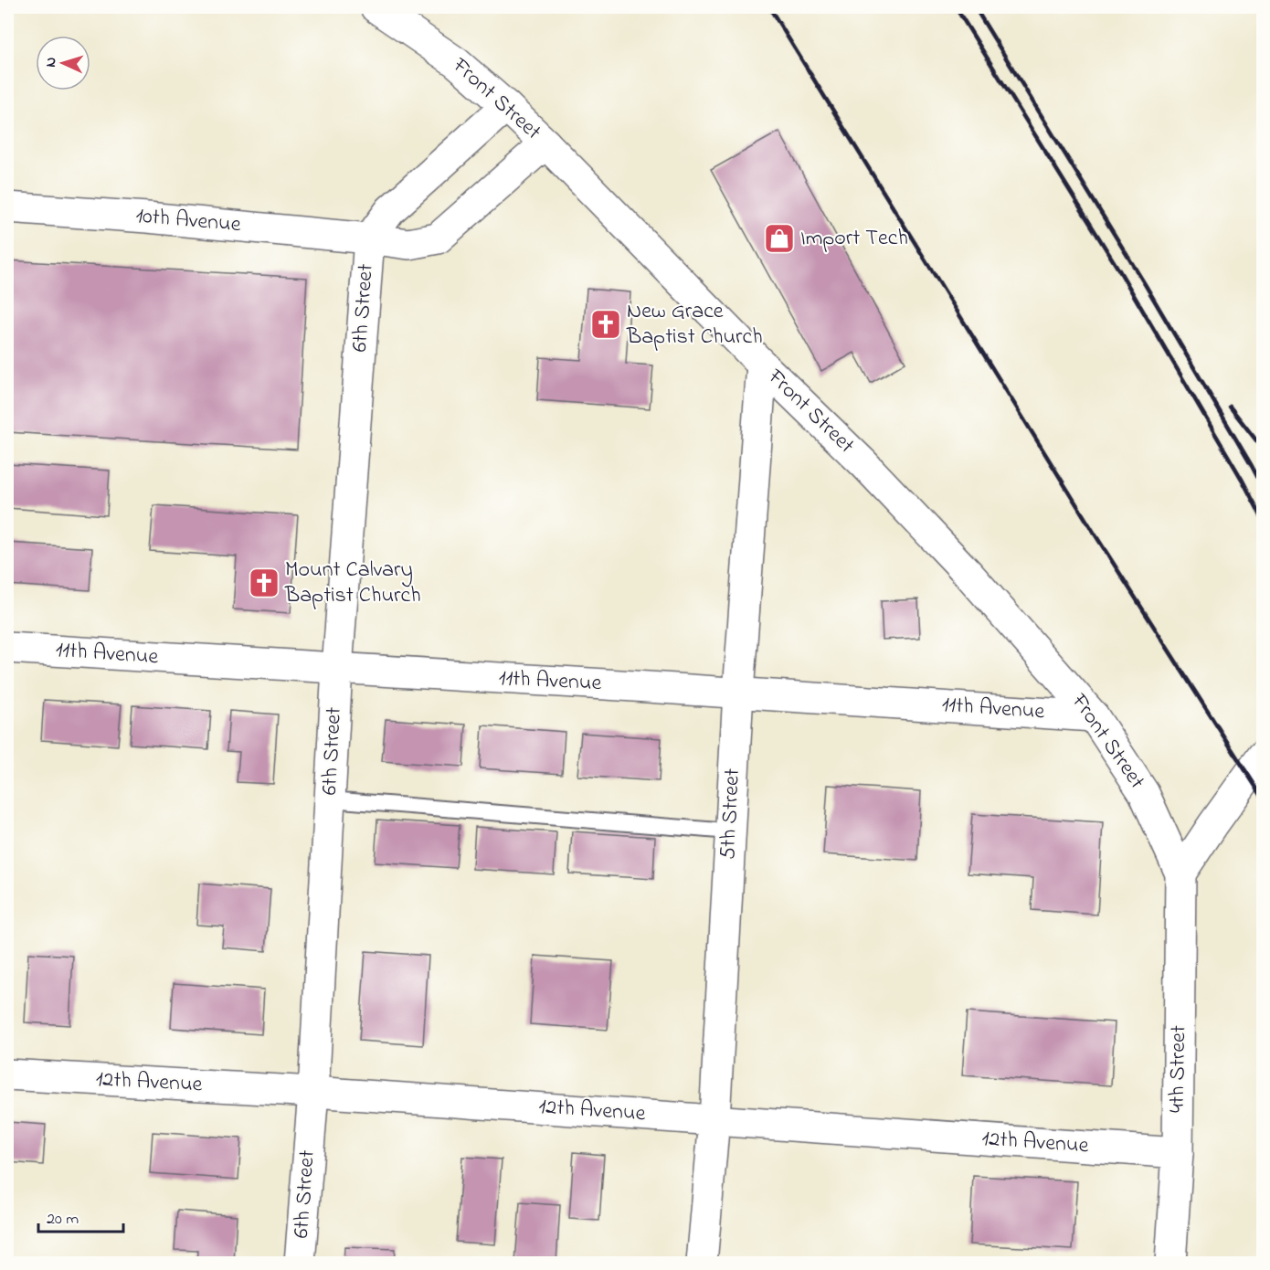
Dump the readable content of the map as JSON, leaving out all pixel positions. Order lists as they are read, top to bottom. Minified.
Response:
{"streets":{"street":["Front Street","10th Avenue","6th Street","11th Avenue","5th Street","4th Street","12th Avenue"]},"crossings":[["Front Street","10th Avenue"],["Front Street","11th Avenue"],["Front Street","5th Street"],["Front Street","4th Street"],["10th Avenue","6th Street"],["6th Street","11th Avenue"],["6th Street","12th Avenue"],["11th Avenue","5th Street"],["5th Street","12th Avenue"],["4th Street","12th Avenue"]],"places":{"shop":["Import Tech"],"church":["New Grace Baptist Church","Mount Calvary Baptist Church"]},"scale_bar":"20 m","north":"left"}
